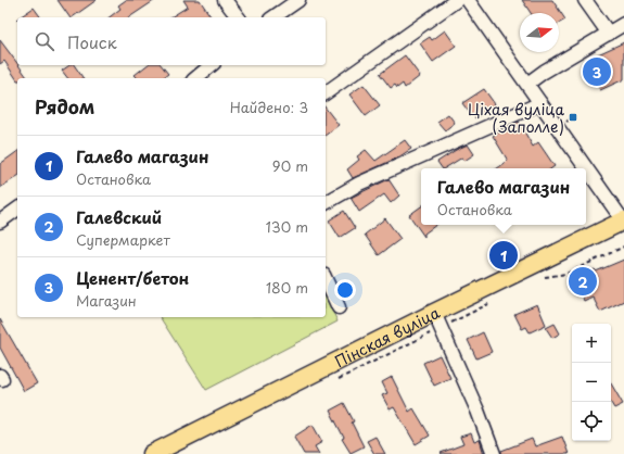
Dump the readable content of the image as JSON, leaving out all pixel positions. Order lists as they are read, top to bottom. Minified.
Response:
{"streets":{"main road":["Пінская вуліца"]},"places":{"transit":["Ціхая вуліца (Заполле)"]},"north":"right","page":{"search":"Поиск","pins":["3","1","2"],"heading":["Рядом","Найдено: 3"],"list":[{"mark":"1","name":"Галево магазин","note":"Остановка","value":"90 m"},{"mark":"2","name":"Галевский","note":"Супермаркет","value":"130 m"},{"mark":"3","name":"Ценент/бетон","note":"Магазин","value":"180 m"}],"popup":["Галево магазин","Остановка"],"map_buttons":["+","−"]}}
